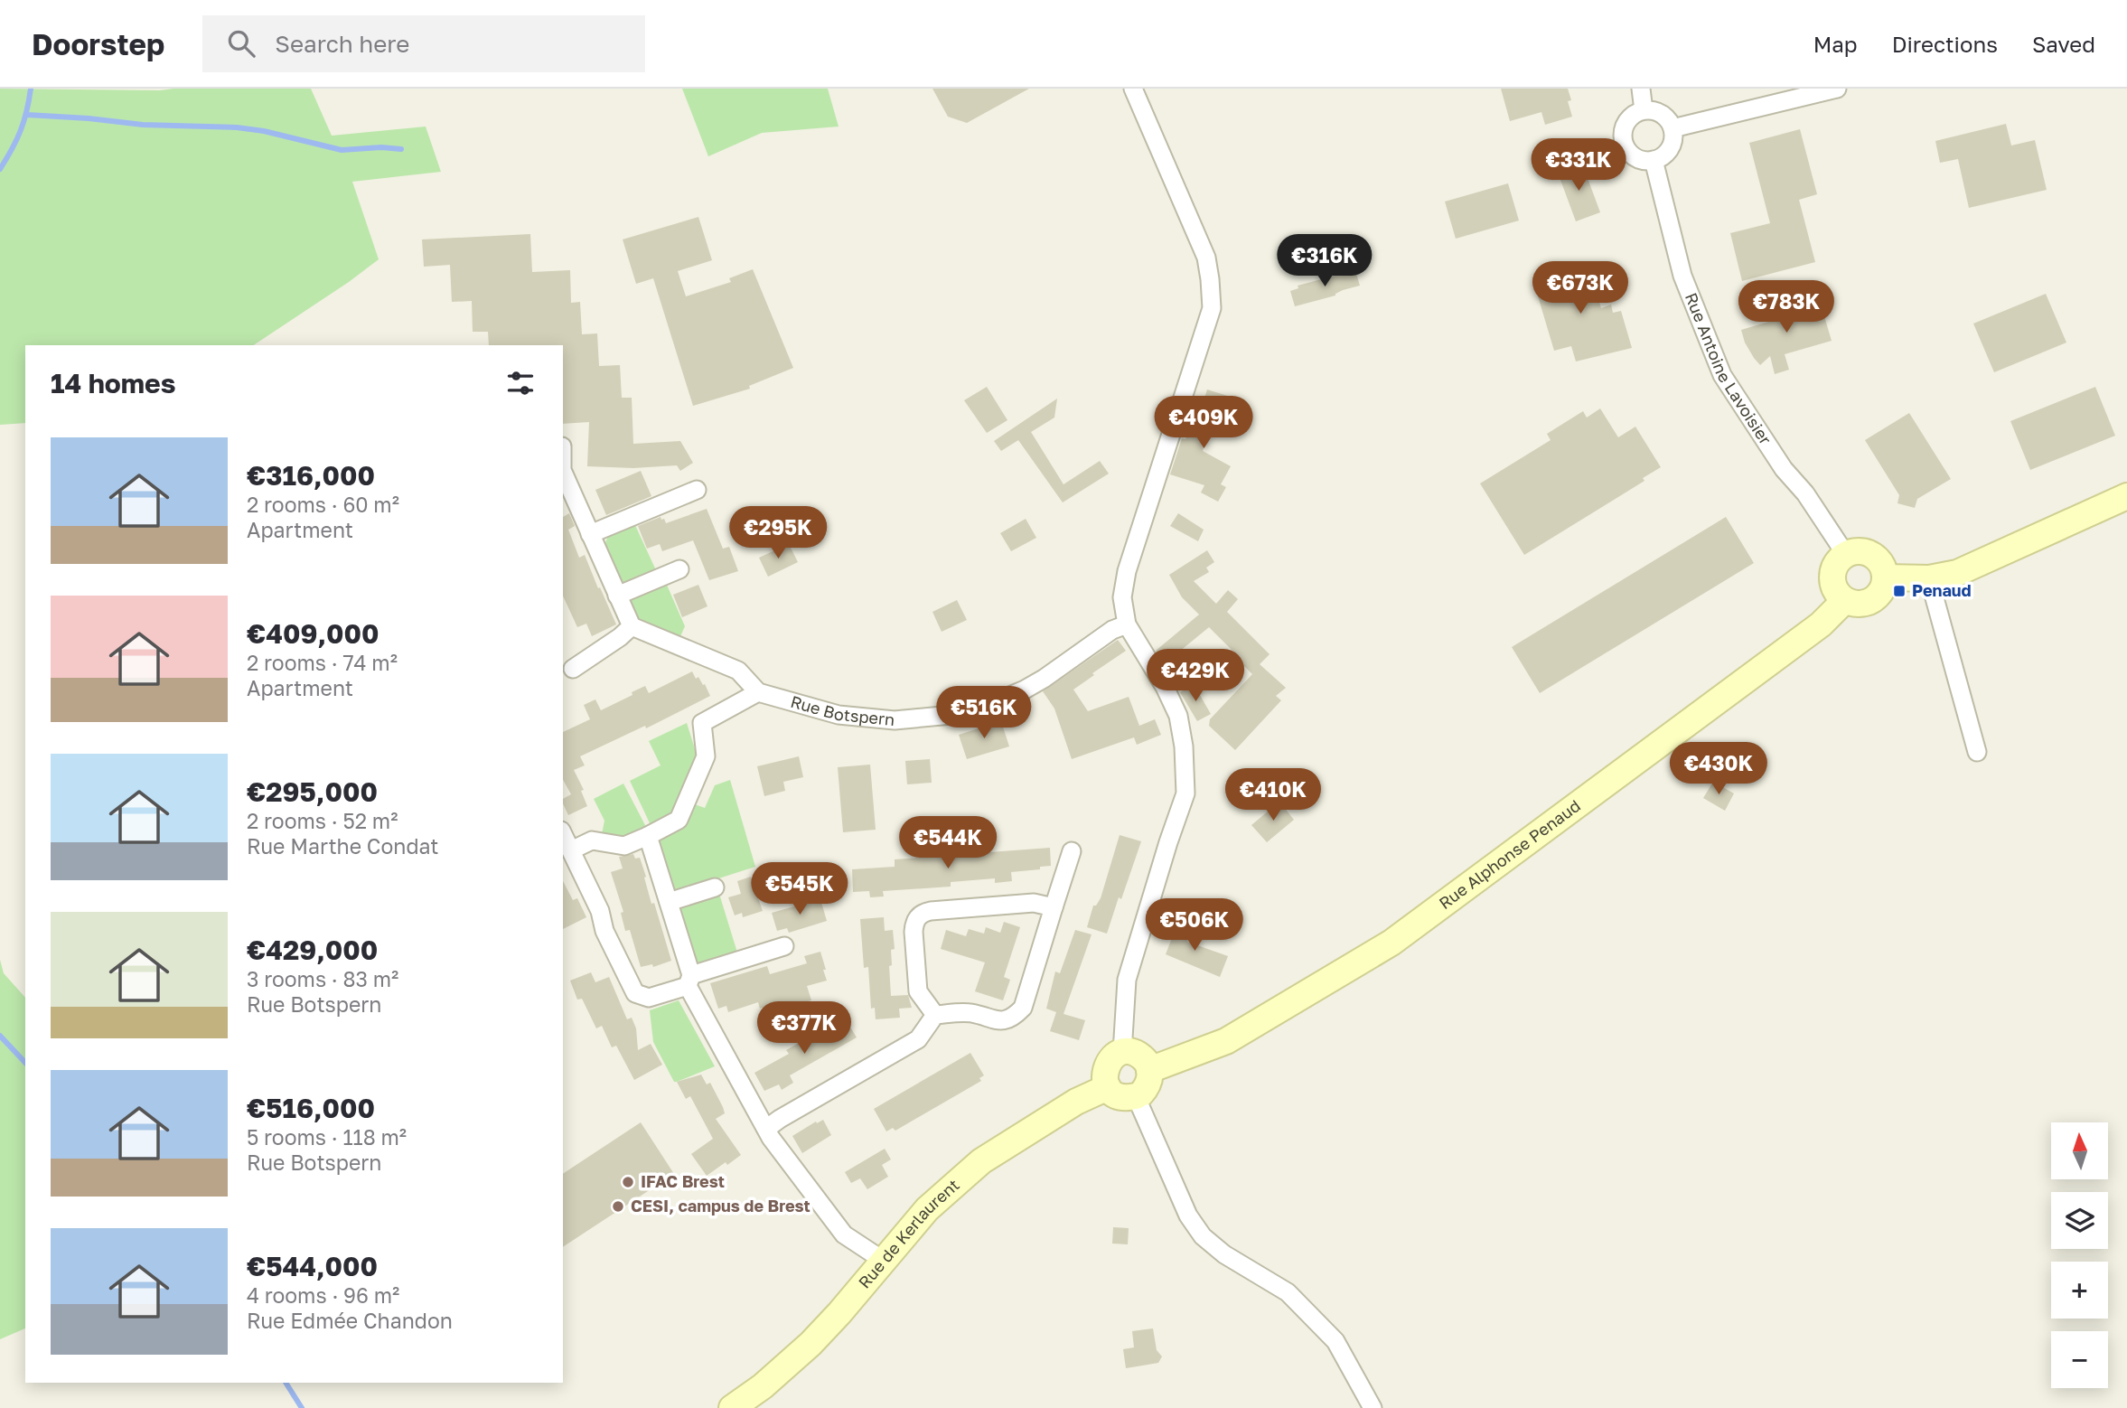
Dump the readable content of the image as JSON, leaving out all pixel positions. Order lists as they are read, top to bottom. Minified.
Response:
{"streets":{"street":["Rue Antoine Lavoisier","Rue Botspern","Rue Alphonse Penaud","Rue de Kerlaurent"]},"crossings":[["Rue Antoine Lavoisier","Rue Alphonse Penaud"],["Rue Alphonse Penaud","Rue de Kerlaurent"]],"places":{"transit":["Penaud"],"other":["IFAC Brest","CESI, campus de Brest"]},"north":"top","page":{"header":"Doorstep","search":"Search here","nav":["Map","Directions","Saved"],"price":["€331K","€316K","€673K","€783K","€409K","€295K","€429K","€516K","€430K","€410K","€544K","€545K","€506K","€377K"],"heading":"14 homes","list":[{"name":"€316,000","note":"2 rooms · 60 m² · Apartment"},{"name":"€409,000","note":"2 rooms · 74 m² · Apartment"},{"name":"€295,000","note":"2 rooms · 52 m² · Rue Marthe Condat"},{"name":"€429,000","note":"3 rooms · 83 m² · Rue Botspern"},{"name":"€516,000","note":"5 rooms · 118 m² · Rue Botspern"},{"name":"€544,000","note":"4 rooms · 96 m² · Rue Edmée Chandon"}],"map_buttons":["+","−"]}}
